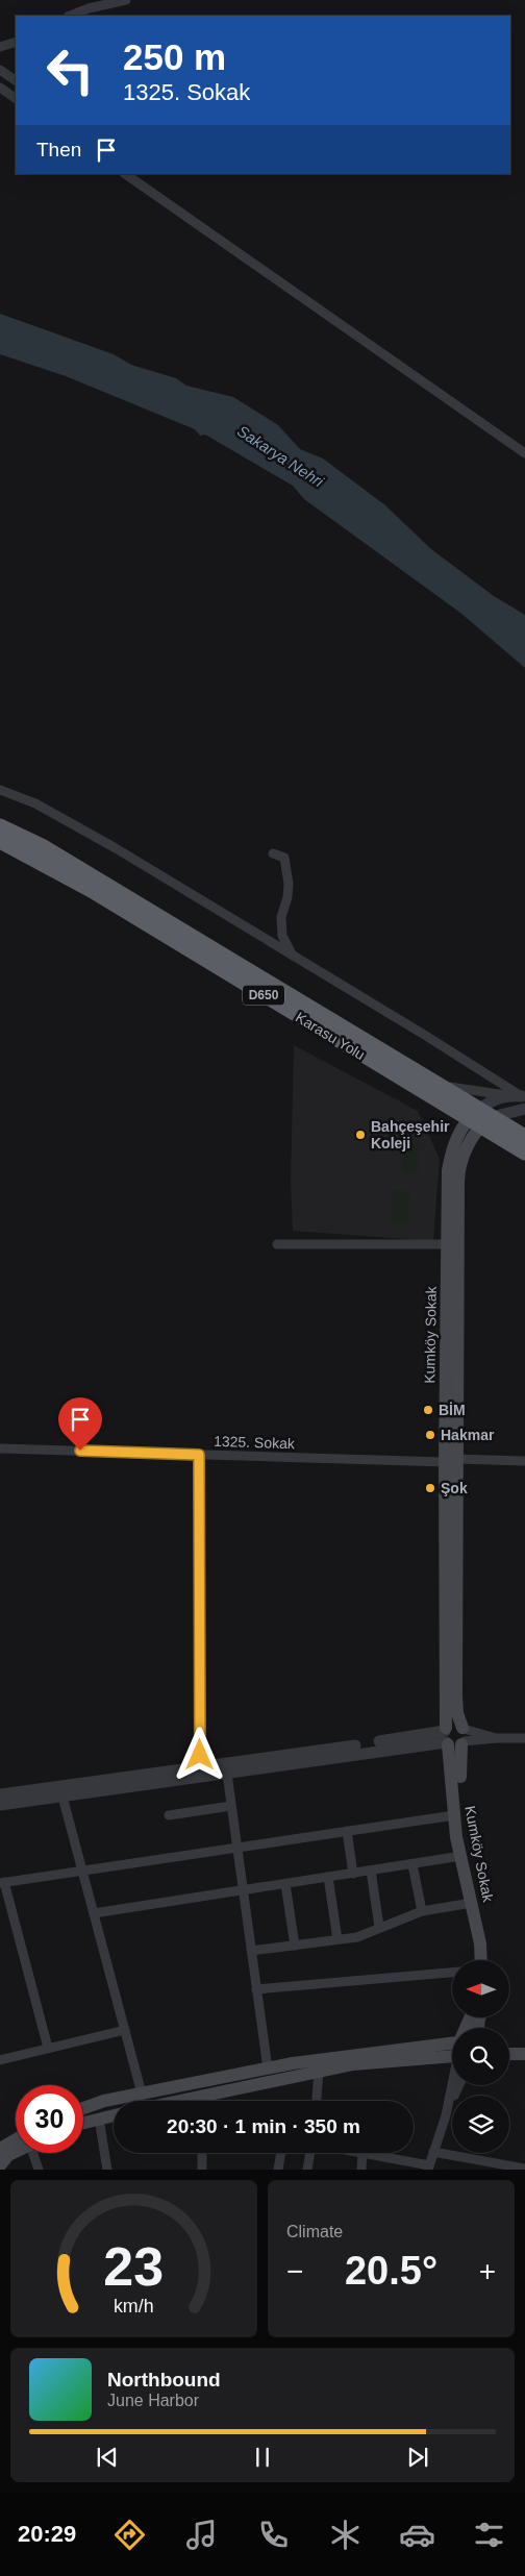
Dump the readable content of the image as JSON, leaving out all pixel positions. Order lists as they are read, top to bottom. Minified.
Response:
{"streets":{"highway":["D650","Karasu Yolu"],"main road":["Kumköy Sokak"],"street":["1325. Sokak"]},"crossings":[["Karasu Yolu","Kumköy Sokak"],["Kumköy Sokak","1325. Sokak"]],"water":["Sakarya Nehri"],"places":["Bahçeşehir Koleji","BİM","Hakmar","Şok"],"north":"left","page":{"turn":["250 m","1325. Sokak"],"then":"Then","limit":"30","trip":"20:30 · 1 min · 350 m","tile":"Climate","heat":["−","20.5°","+"],"song":["Northbound","June Harbor"],"tabs":"20:29","gauge":["23","km/h"]}}
